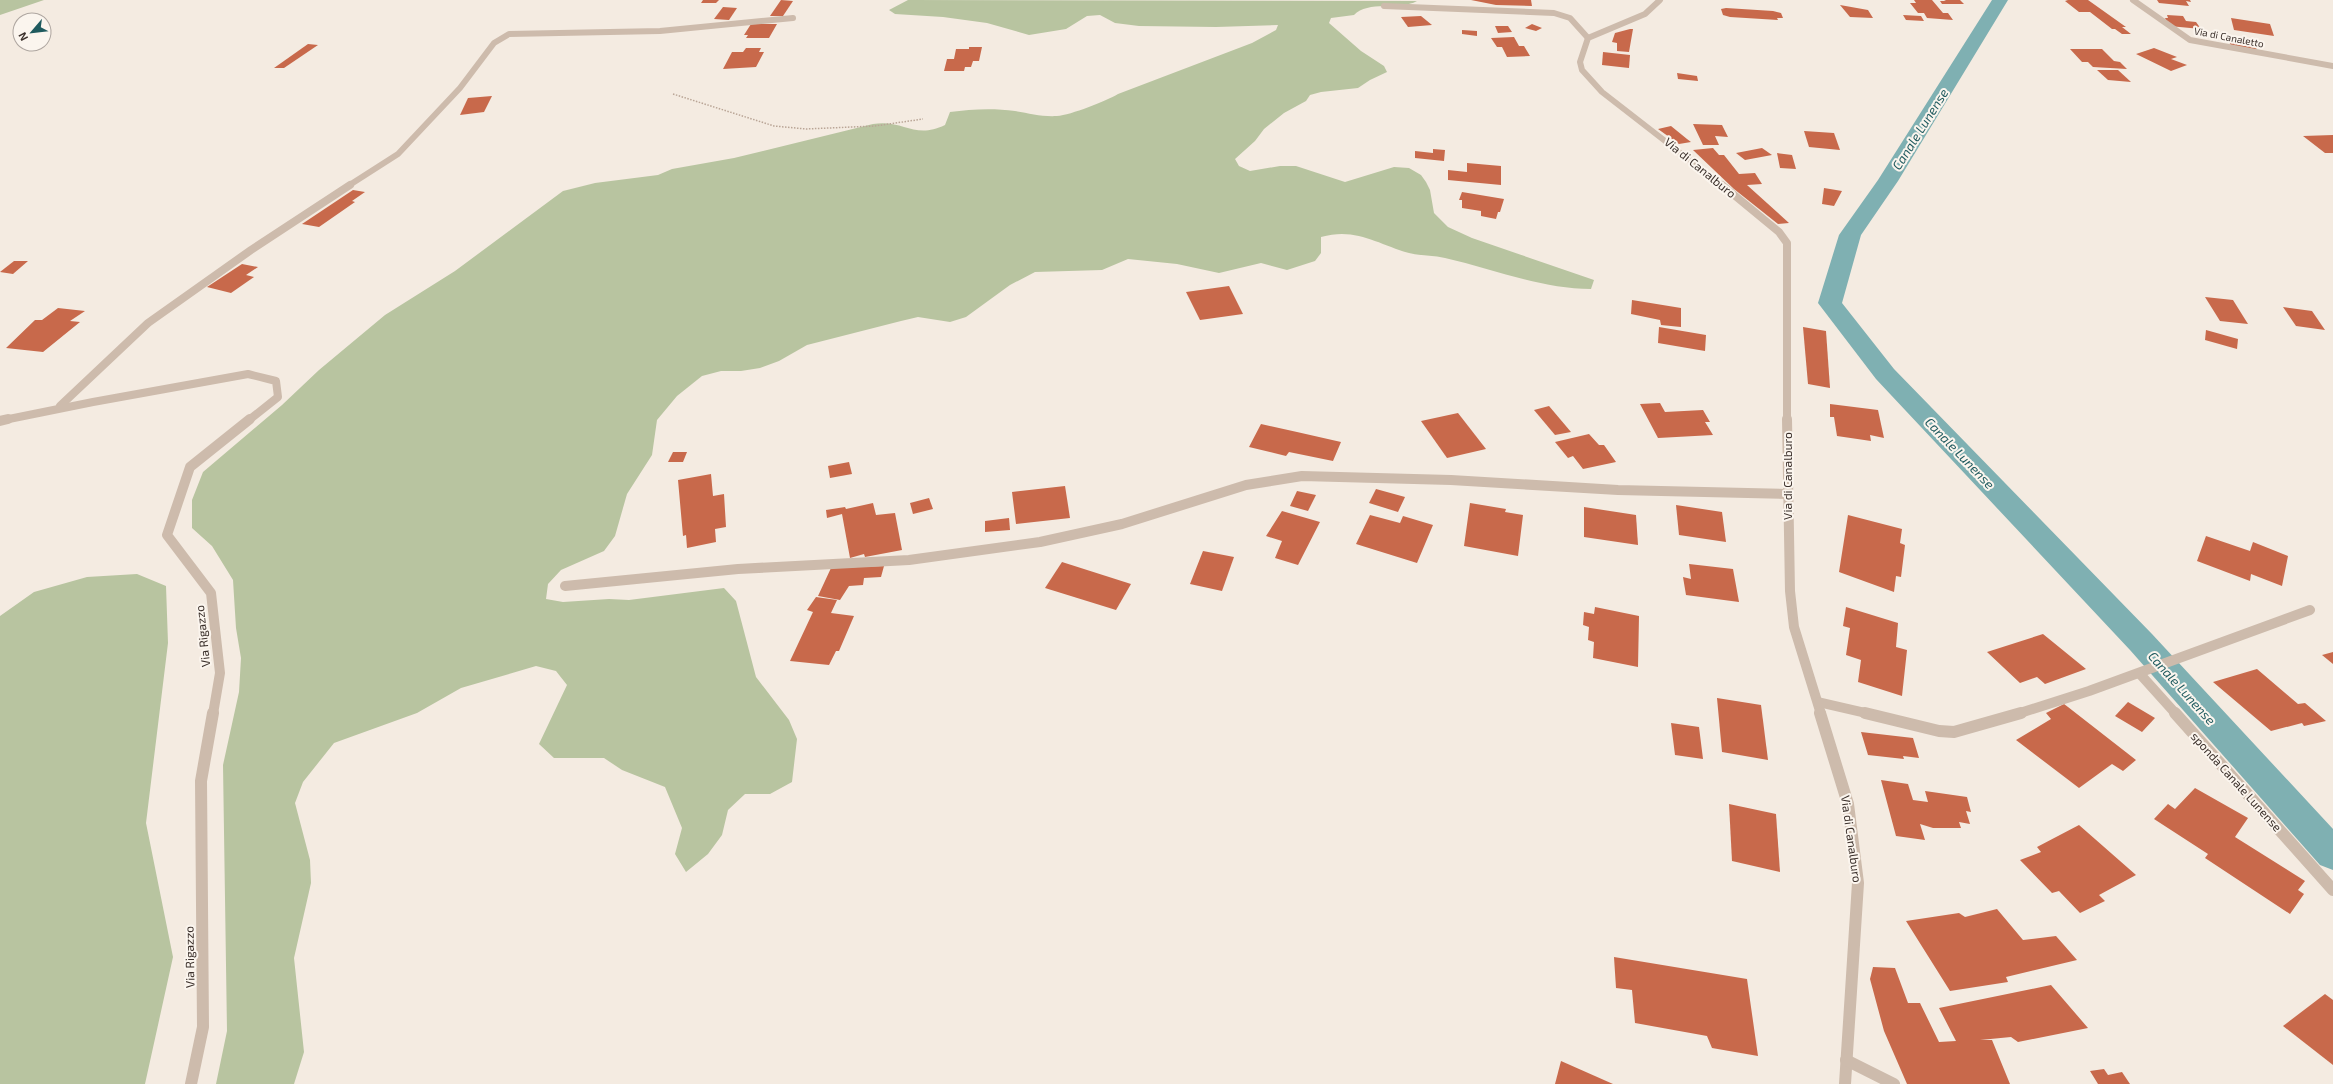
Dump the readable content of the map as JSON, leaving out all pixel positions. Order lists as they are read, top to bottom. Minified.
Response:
{"streets":{"street":["Via di Canaletto","Via di Canalburo","Via Rigazzo","sponda Canale Lunense"]},"water":["Canale Lunense"],"north":"bottom left"}
